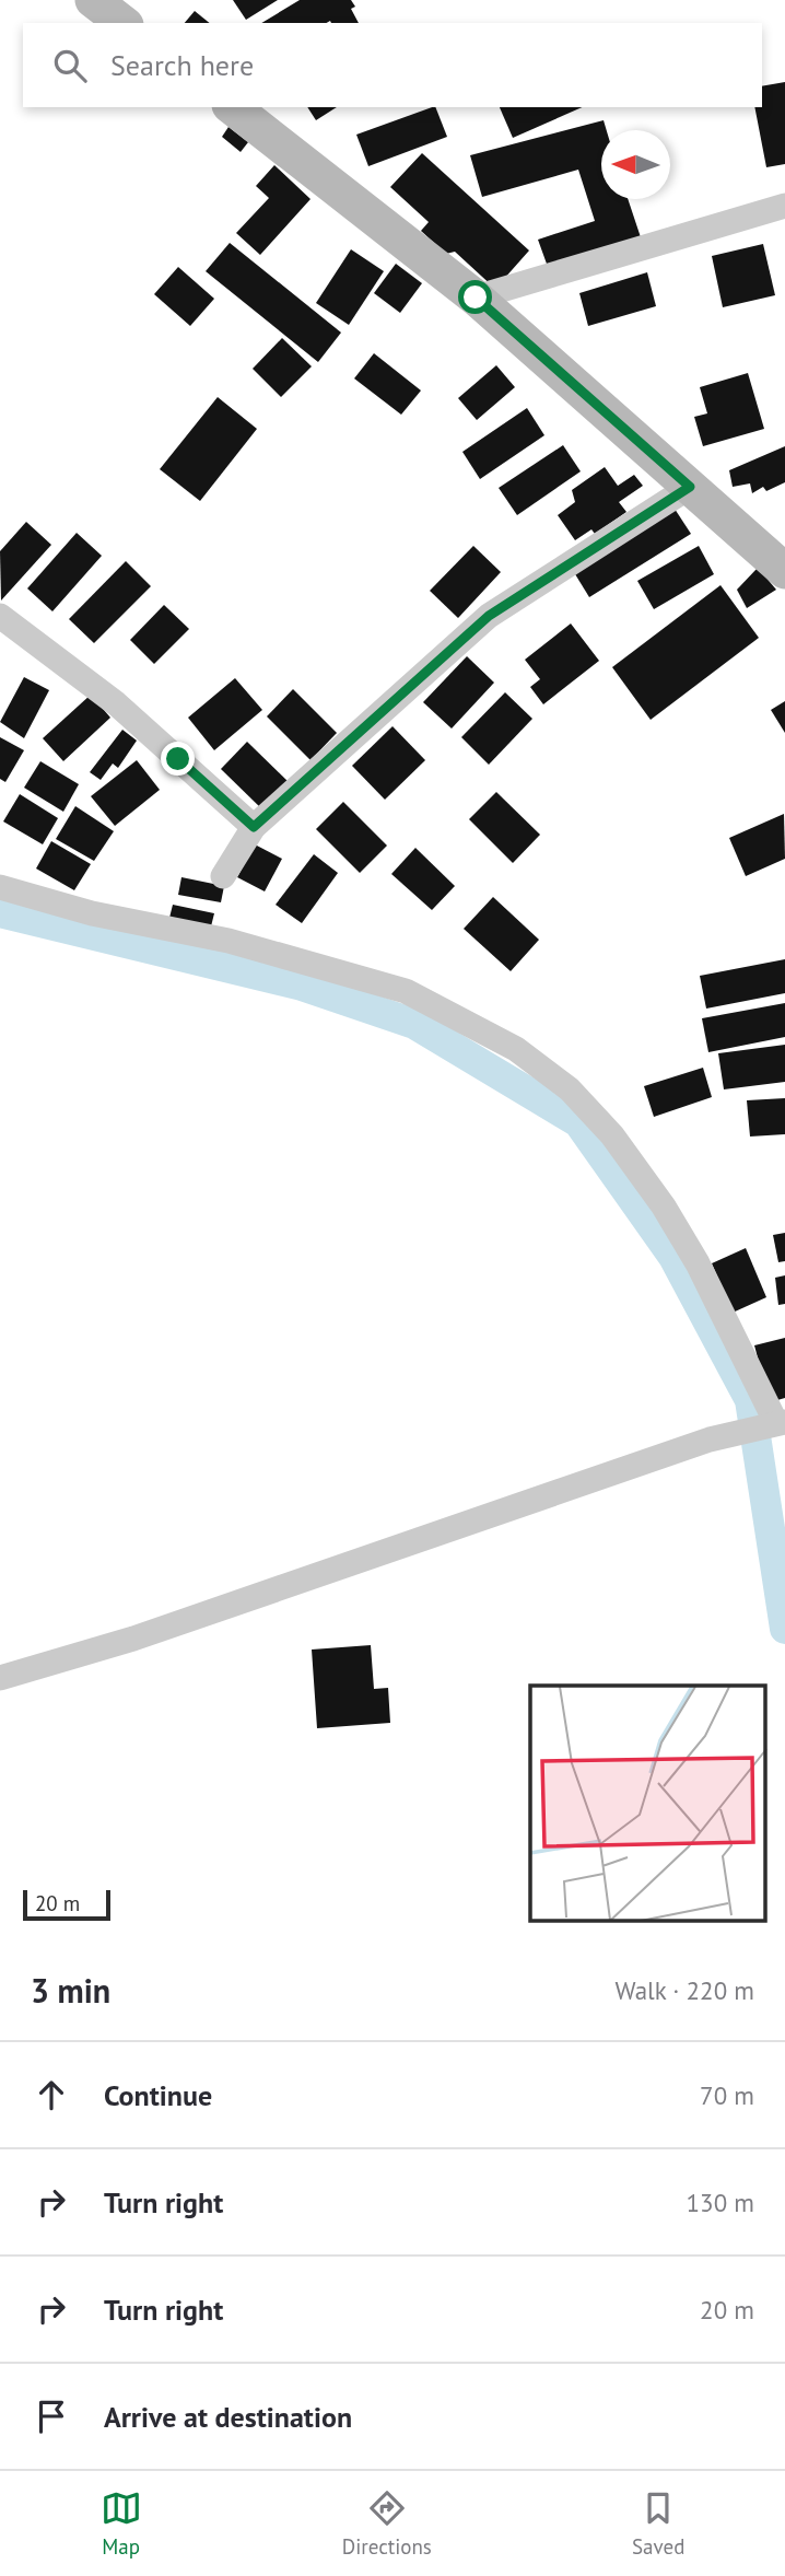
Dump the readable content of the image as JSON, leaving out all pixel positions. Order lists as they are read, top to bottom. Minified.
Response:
{"scale_bar":"20 m","north":"left","page":{"search":"Search here","scale":"20 m","heading":["3 min","Walk · 220 m"],"list":[["Continue","70 m"],["Turn right","130 m"],["Turn right","20 m"],"Arrive at destination"],"nav":["Map","Directions","Saved"]}}
